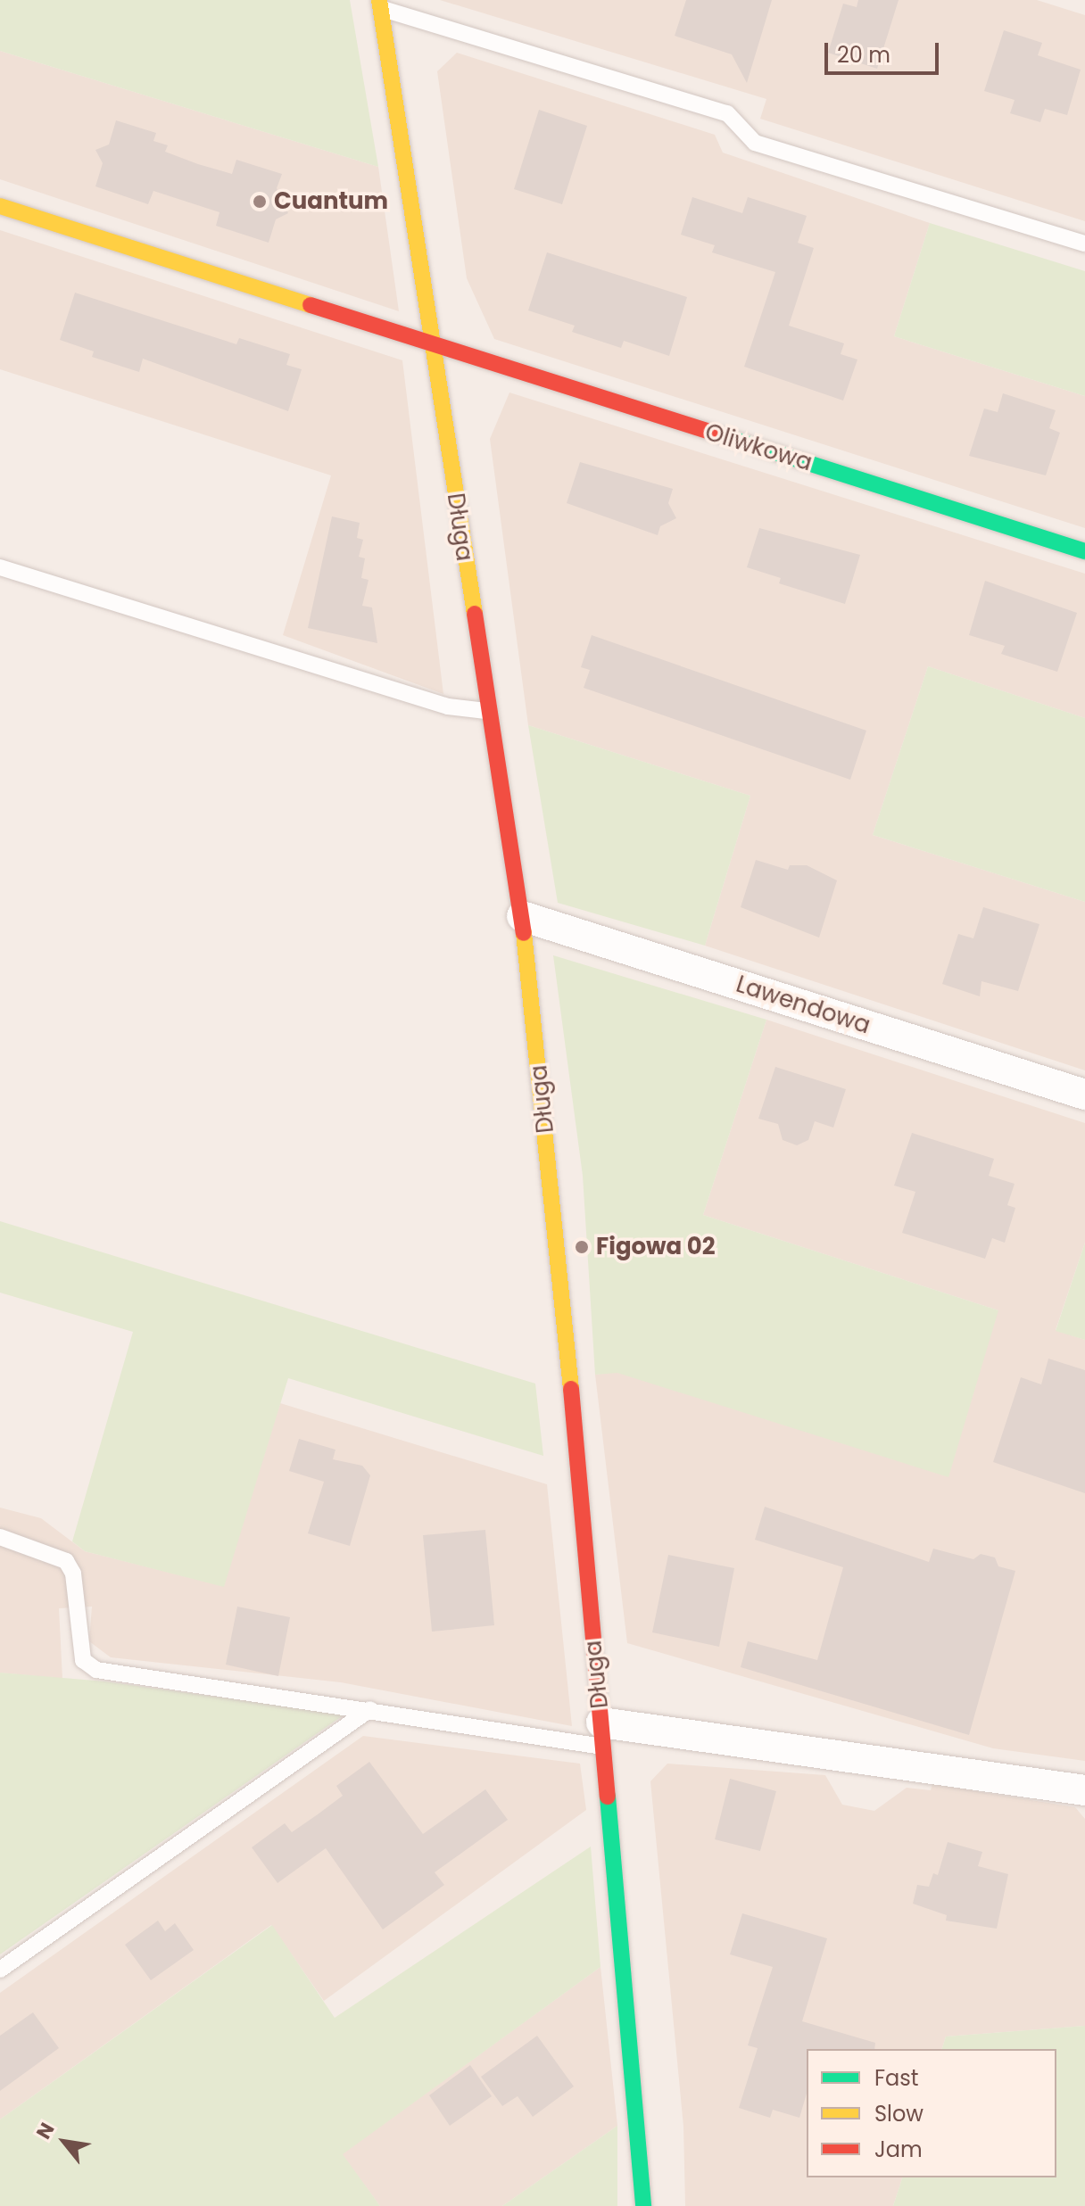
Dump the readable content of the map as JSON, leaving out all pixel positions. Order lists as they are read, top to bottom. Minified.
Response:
{"streets":{"street":["Oliwkowa","Długa","Lawendowa"]},"crossings":[["Oliwkowa","Długa"],["Długa","Lawendowa"]],"places":["Cuantum","Figowa 02"],"legend":["Fast","Slow","Jam"],"scale_bar":"20 m","north":"top left"}
